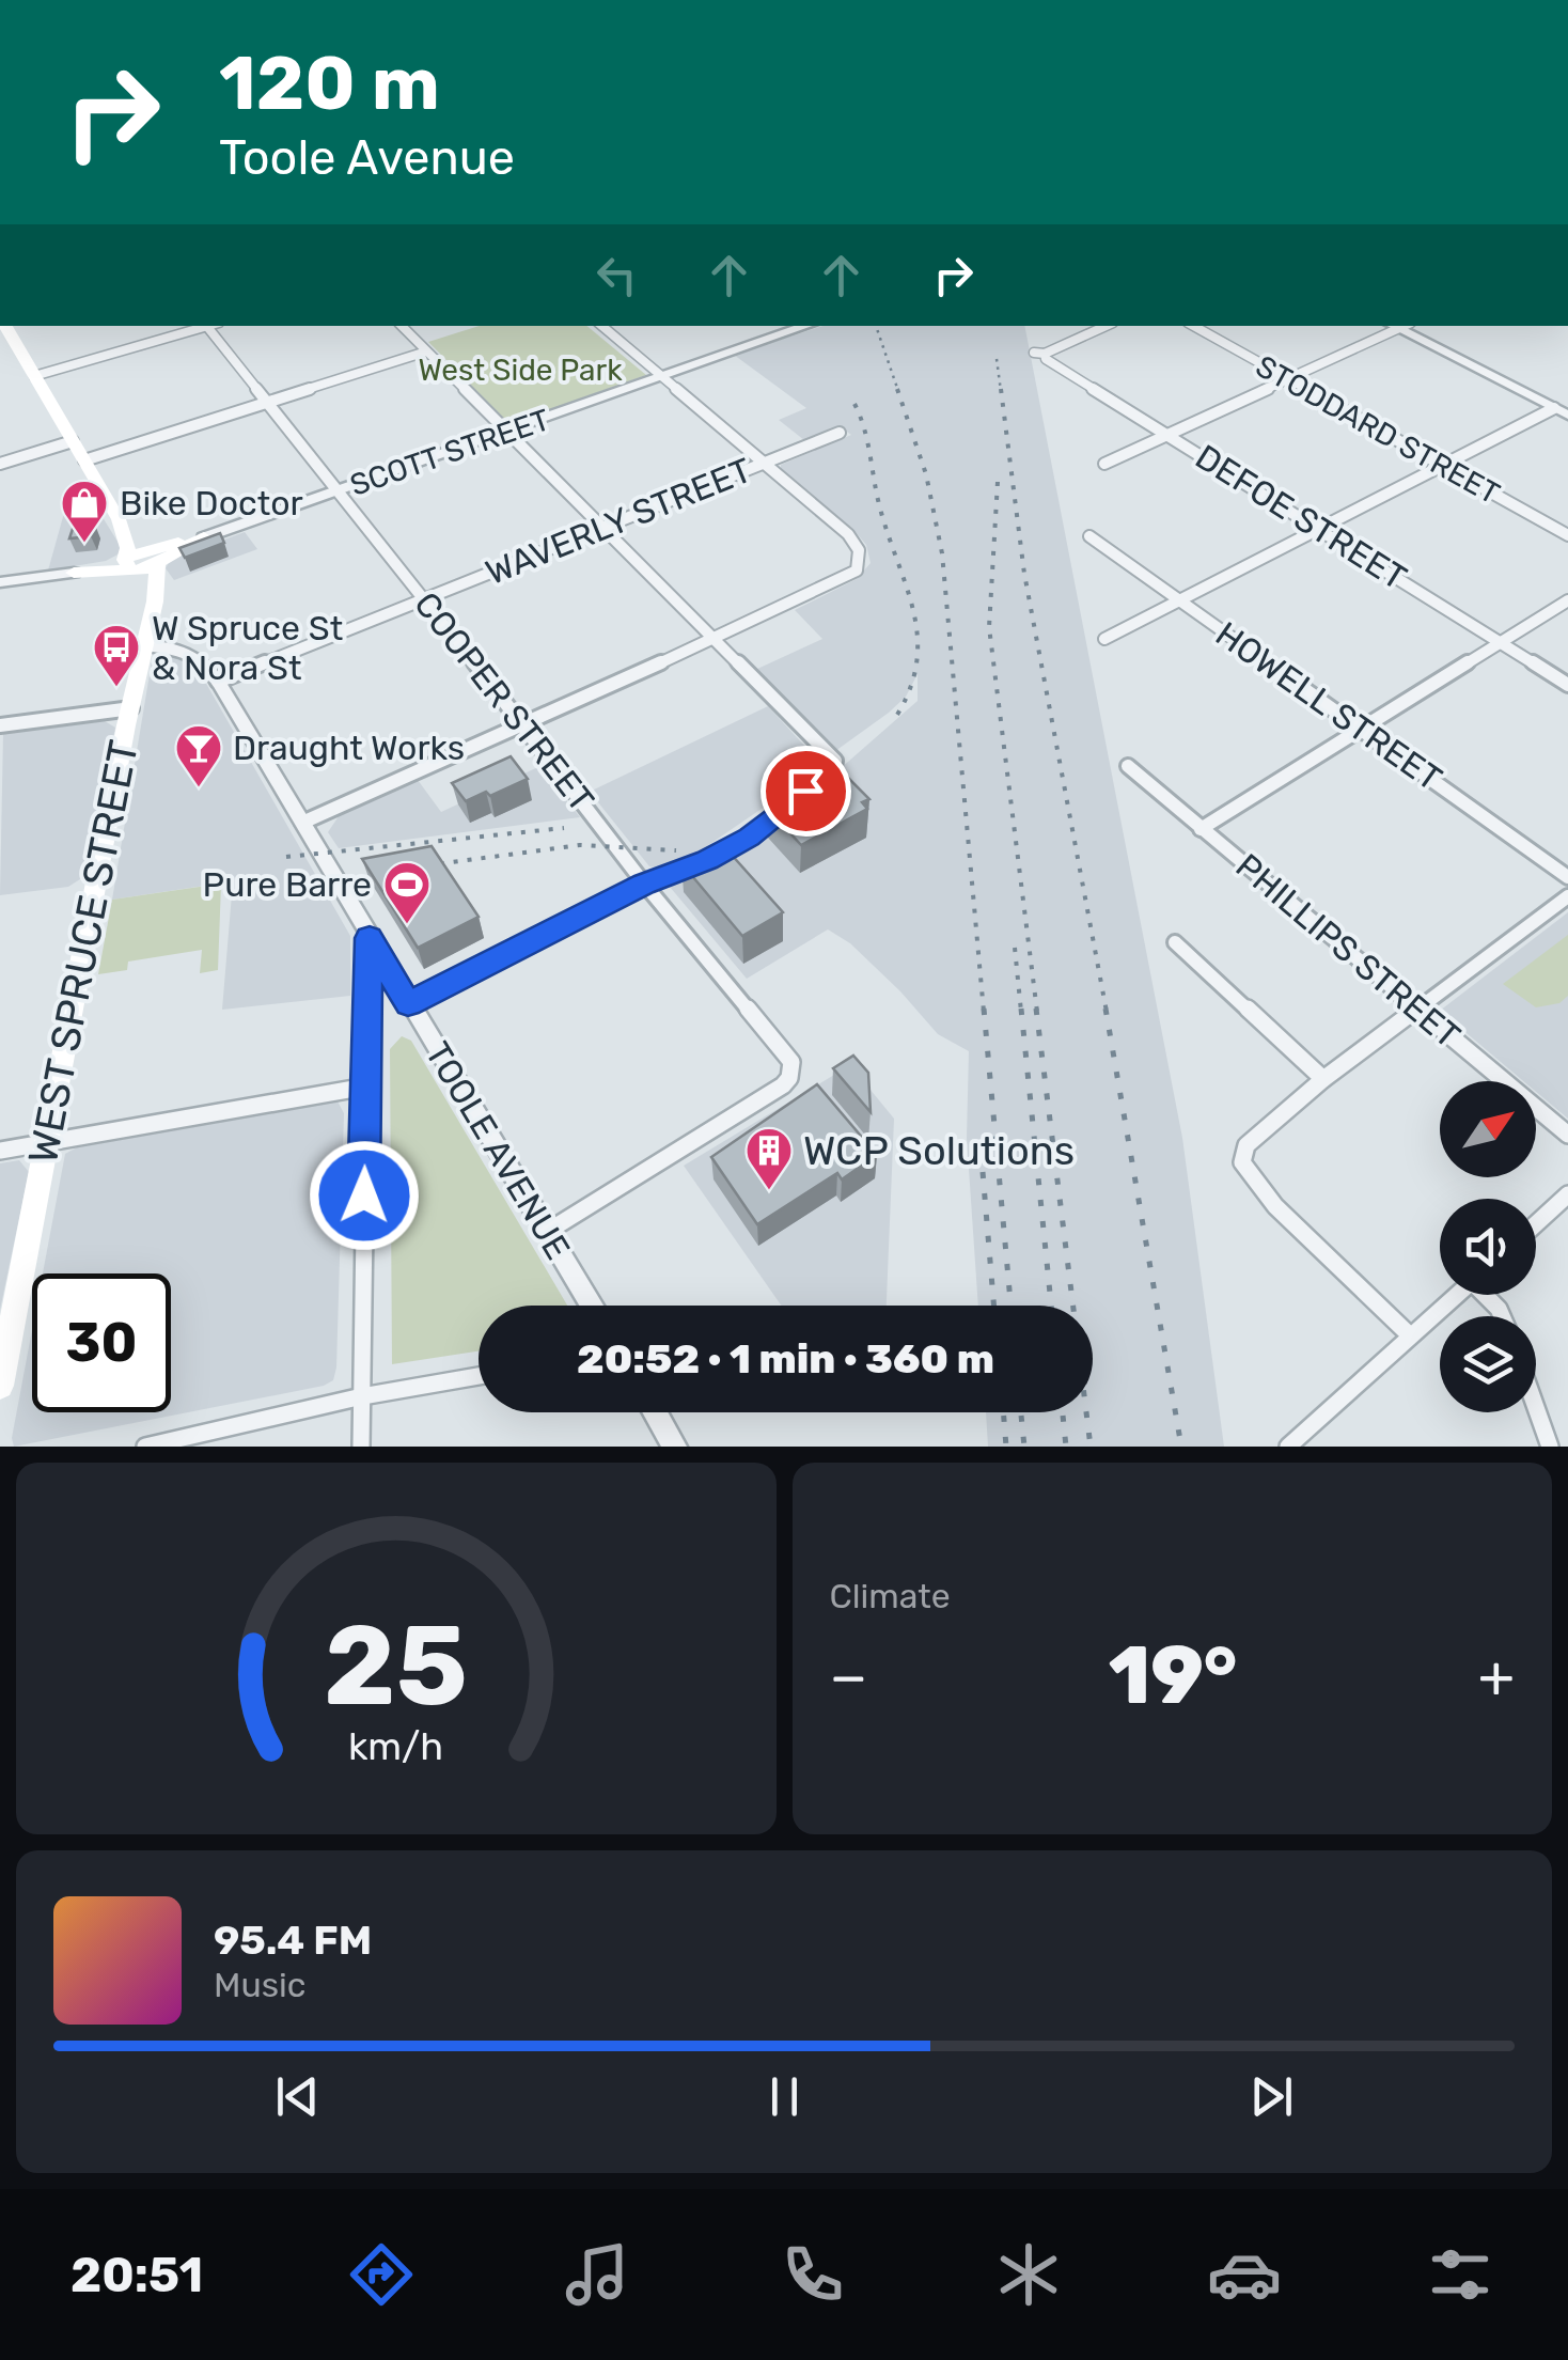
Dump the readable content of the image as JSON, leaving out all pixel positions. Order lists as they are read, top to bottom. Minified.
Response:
{"streets":{"main road":["WEST SPRUCE STREET"],"street":["STODDARD STREET","SCOTT STREET","DEFOE STREET","WAVERLY STREET","COOPER STREET","HOWELL STREET","PHILLIPS STREET","TOOLE AVENUE"]},"crossings":[["SCOTT STREET","COOPER STREET"],["WAVERLY STREET","COOPER STREET"],["WAVERLY STREET","TOOLE AVENUE"],["COOPER STREET","TOOLE AVENUE"],["WEST SPRUCE STREET","TOOLE AVENUE"]],"parks":["West Side Park"],"places":{"shop":["Bike Doctor"],"bus stop":["W Spruce St & Nora St"],"bar":["Draught Works"],"sports":["Pure Barre"],"building":["WCP Solutions"]},"north":"top right","page":{"turn":["120 m","Toole Avenue"],"limit":"30","trip":"20:52 · 1 min · 360 m","tile":"Climate","heat":["−","19°","+"],"song":["95.4 FM","Music"],"tabs":"20:51","gauge":["25","km/h"]}}
